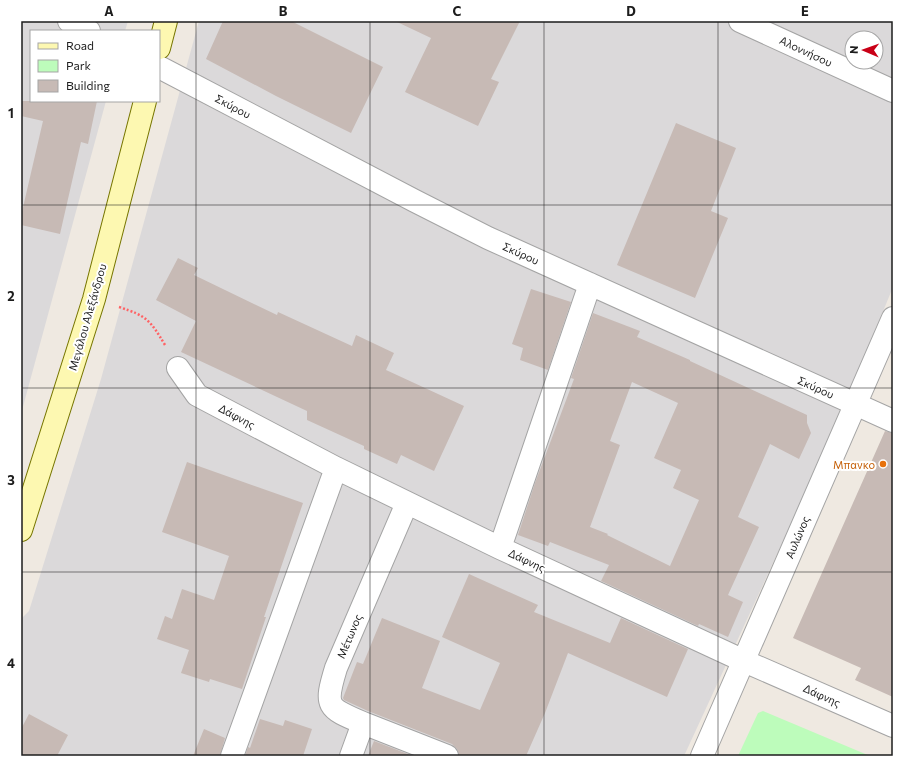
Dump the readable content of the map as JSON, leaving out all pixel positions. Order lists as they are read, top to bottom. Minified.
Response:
{"streets":{"main road":["Μεγάλου Αλεξάνδρου"],"street":["Αλοννήσου","Σκύρου","Δάφνης","Αυλώνος","Μέτωνος"]},"crossings":[["Σκύρου","Αυλώνος"],["Δάφνης","Αυλώνος"],["Δάφνης","Μέτωνος"]],"places":["Μπανκο"],"legend":["Road","Park","Building"],"north":"left","grid":{"columns":["A","B","C","D","E"],"rows":["1","2","3","4"]}}
